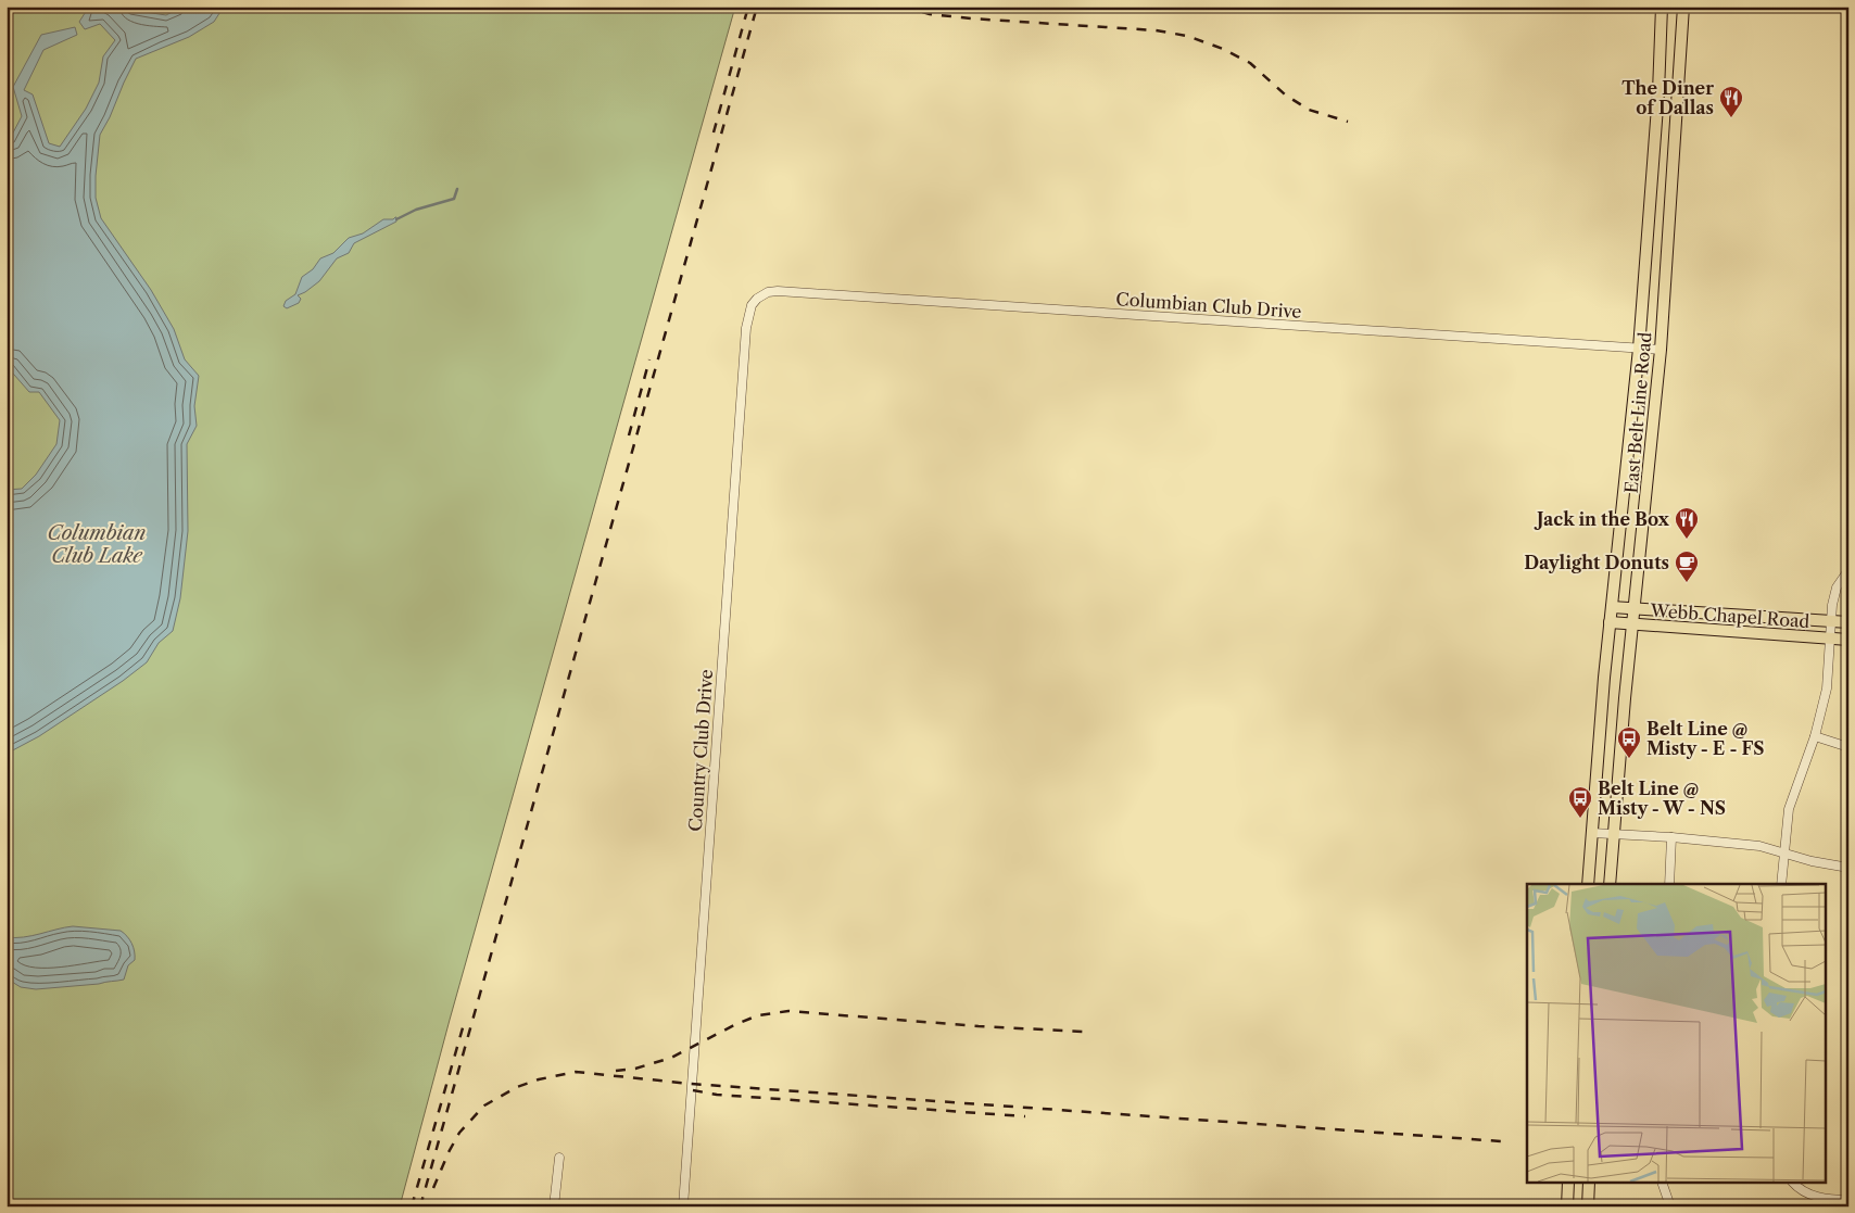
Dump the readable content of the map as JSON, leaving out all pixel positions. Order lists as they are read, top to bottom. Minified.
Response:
{"streets":{"main road":["East Belt Line Road","Webb Chapel Road"],"street":["Columbian Club Drive","Country Club Drive"]},"crossings":[["Columbian Club Drive","East Belt Line Road"],["Columbian Club Drive","Country Club Drive"],["East Belt Line Road","Webb Chapel Road"]],"water":["Columbian Club Lake"],"places":{"restaurant":["The Diner of Dallas","Jack in the Box"],"cafe":["Daylight Donuts"],"bus stop":["Belt Line @ Misty - E - FS","Belt Line @ Misty - W - NS"]}}
